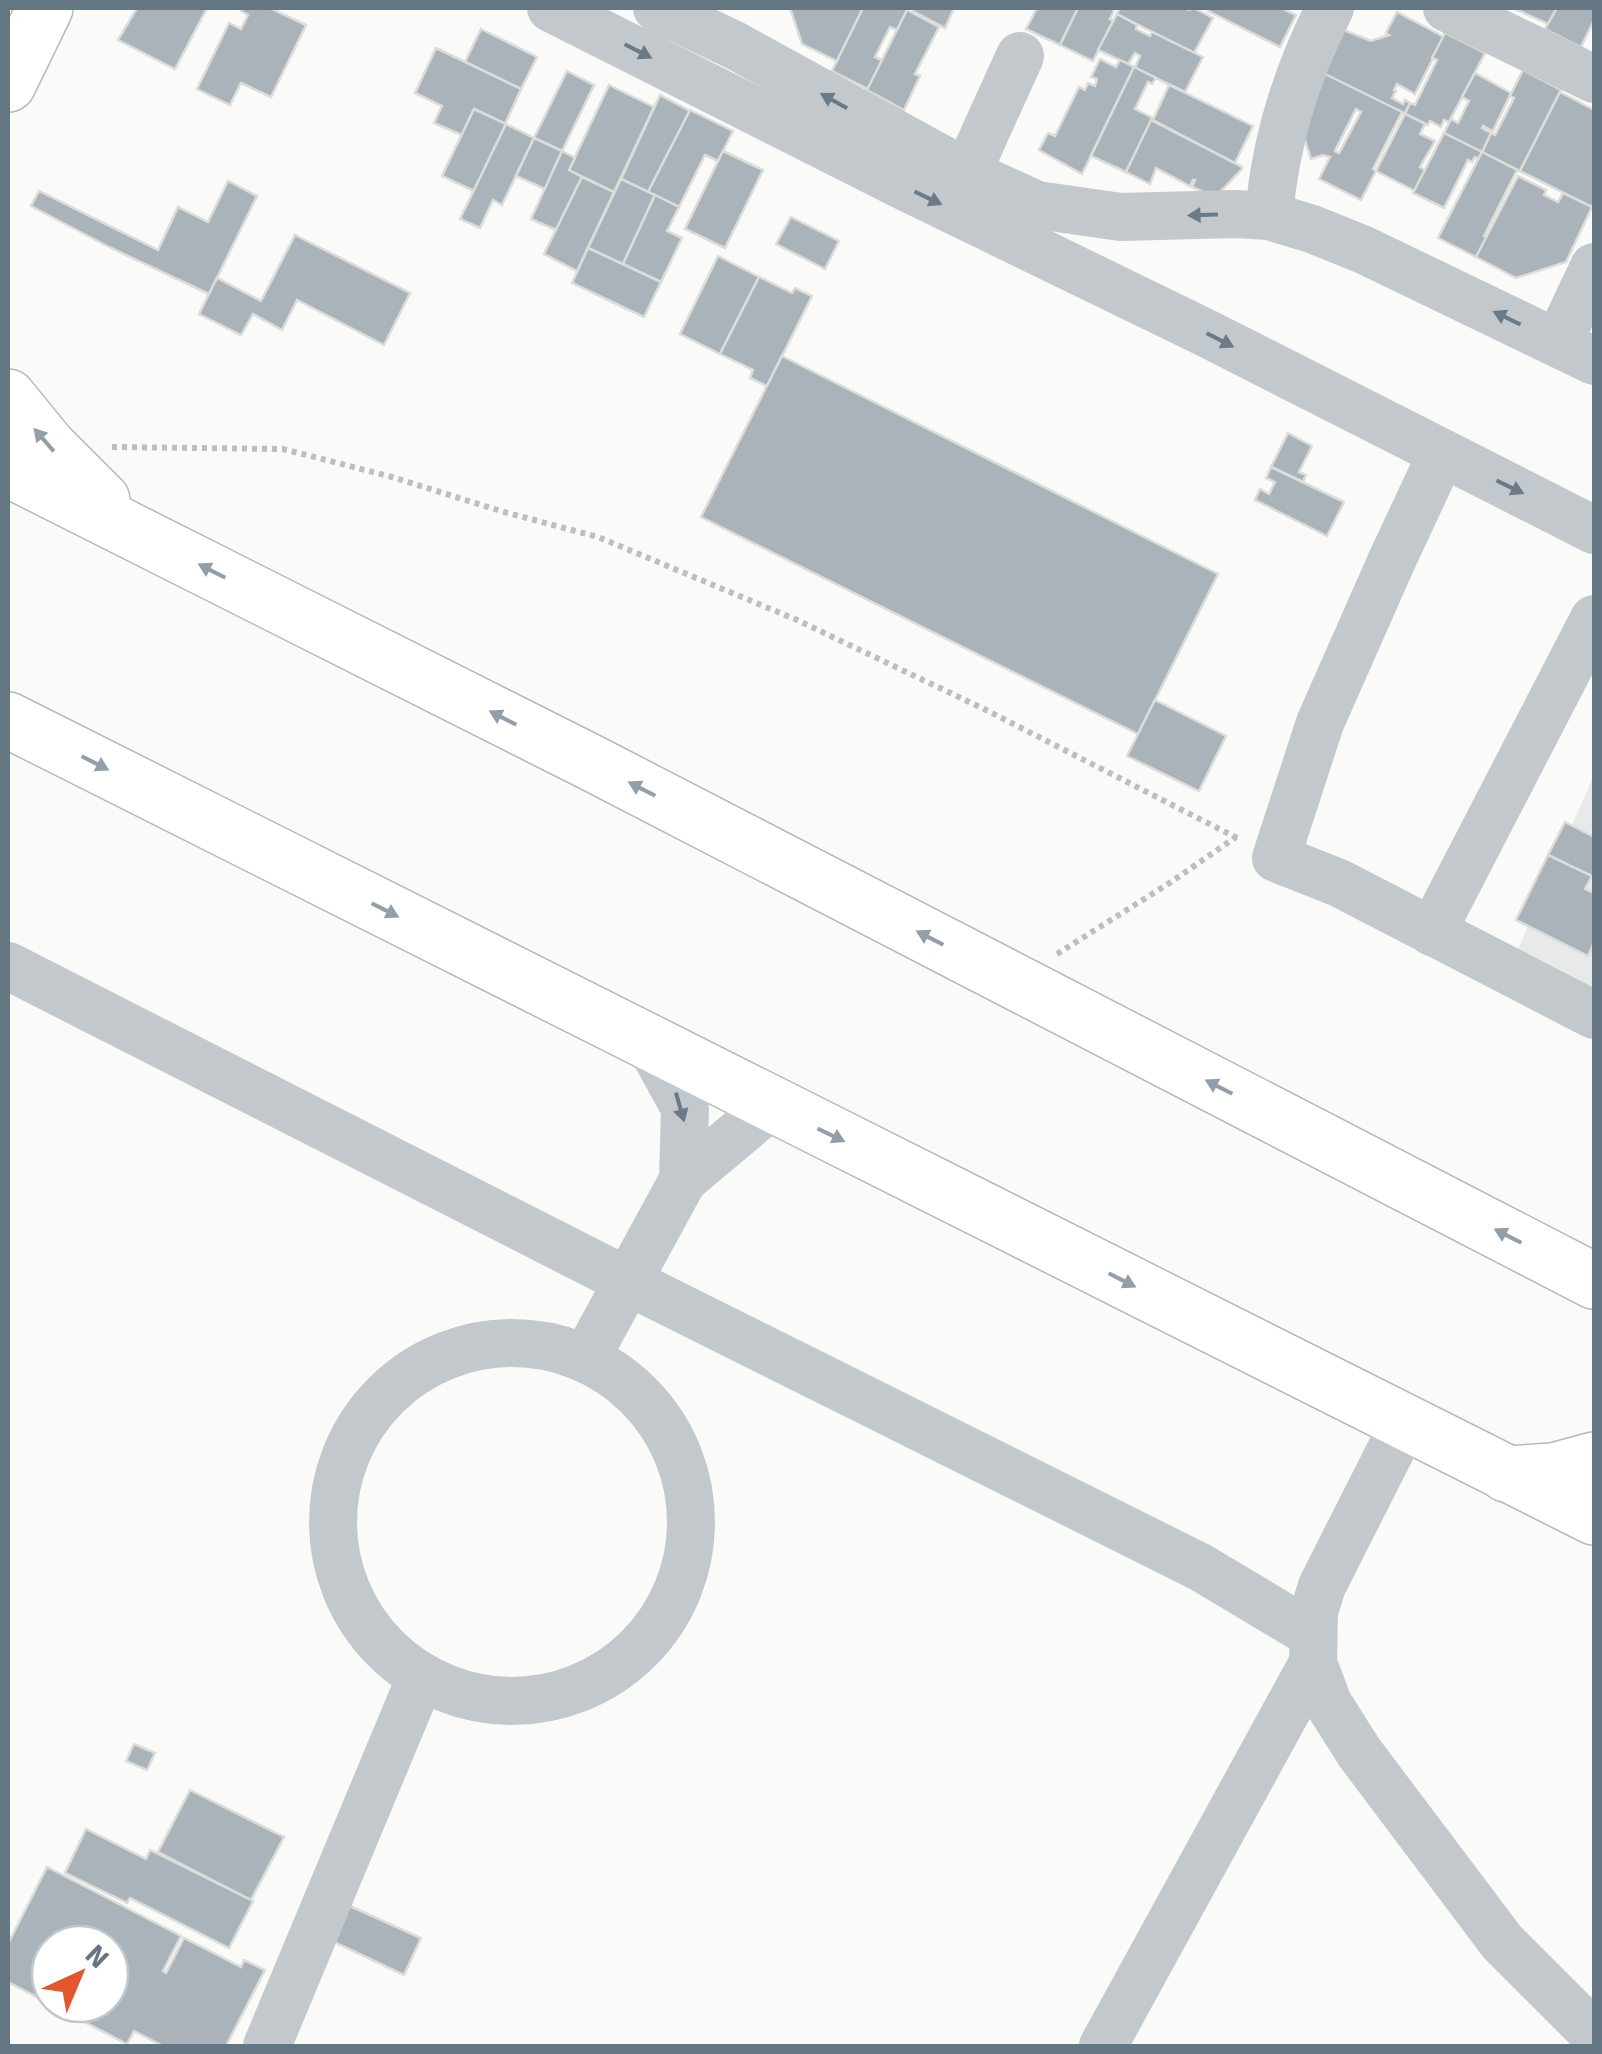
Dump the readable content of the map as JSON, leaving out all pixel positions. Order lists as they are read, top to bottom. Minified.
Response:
{"north":"top right"}
